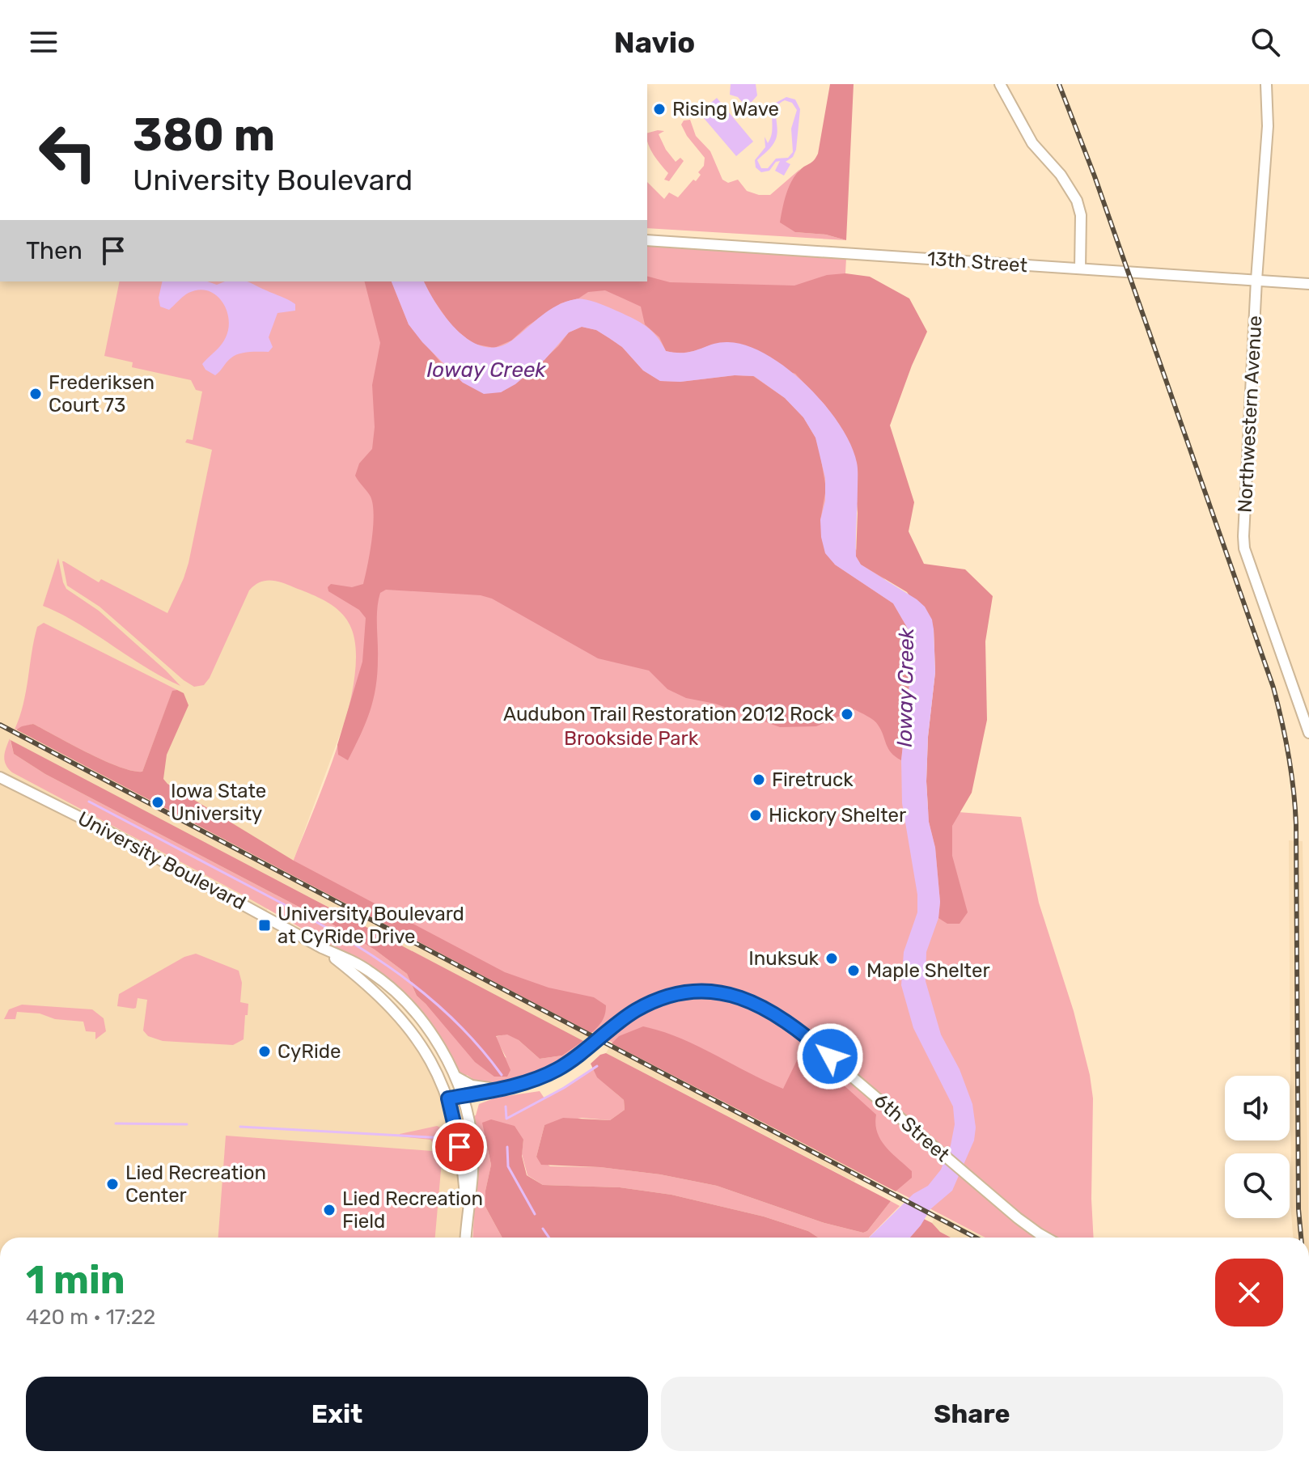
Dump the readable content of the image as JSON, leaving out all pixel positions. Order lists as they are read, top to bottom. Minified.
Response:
{"streets":{"main road":["13th Street","Northwestern Avenue","University Boulevard","6th Street"]},"crossings":[["13th Street","Northwestern Avenue"],["University Boulevard","6th Street"]],"water":["Ioway Creek"],"parks":["Brookside Park"],"places":{"other":["Rising Wave","Frederiksen Court 73","Audubon Trail Restoration 2012 Rock","Firetruck","Iowa State University","Hickory Shelter","Inuksuk","Maple Shelter","CyRide","Lied Recreation Center","Lied Recreation Field"],"transit":["University Boulevard at CyRide Drive"]},"page":{"header":"Navio","turn":["380 m","University Boulevard"],"then":"Then","heading":["1 min","420 m · 17:22"],"buttons":["Exit","Share"]}}
